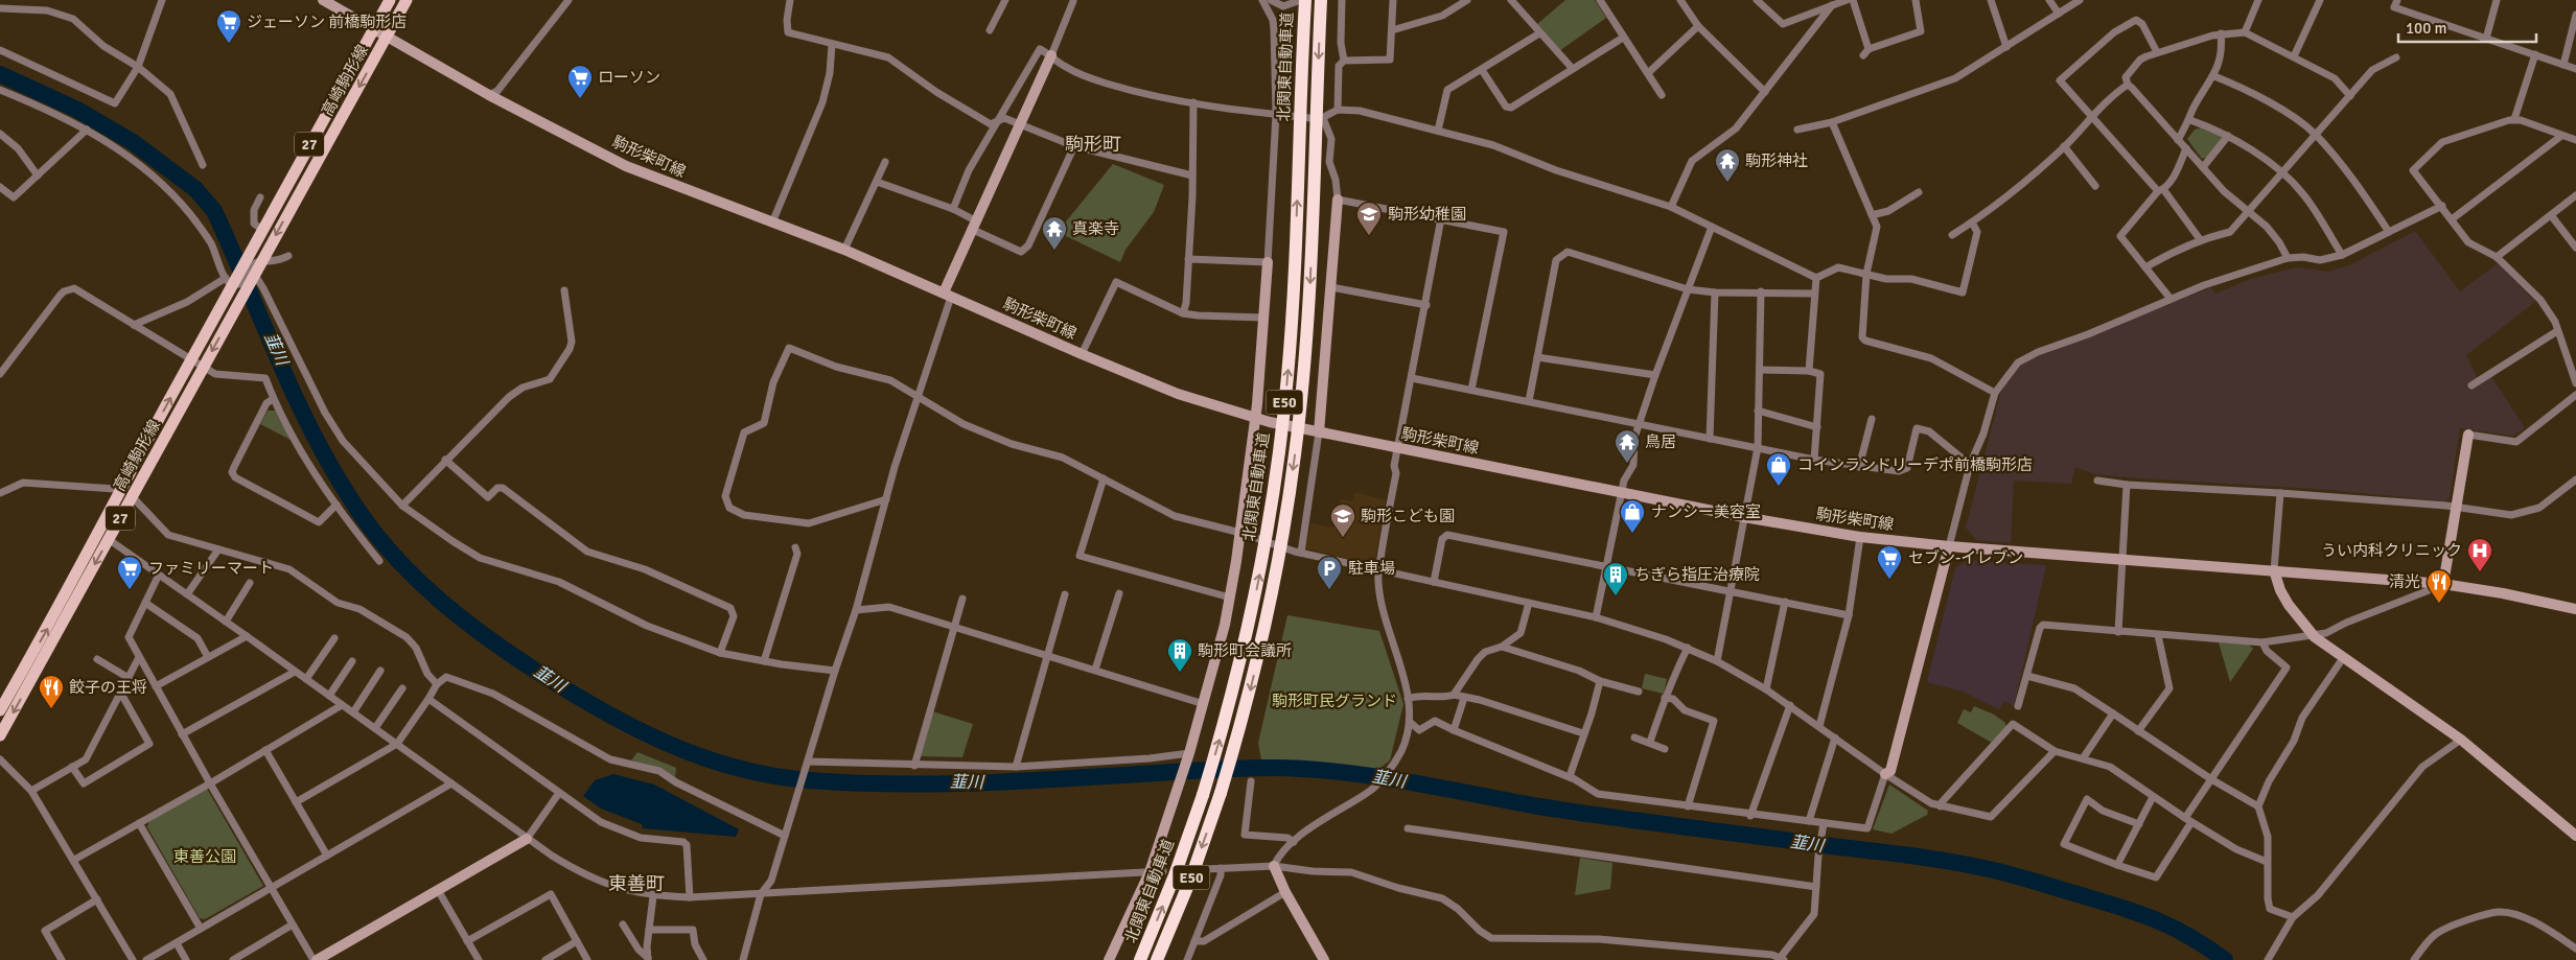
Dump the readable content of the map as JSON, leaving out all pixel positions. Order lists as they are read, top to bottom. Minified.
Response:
{"streets":{"highway":["北関東自動車道","E50"],"main road":["高崎駒形線","27"],"street":["駒形柴町線"]},"crossings":[["高崎駒形線","27"],["高崎駒形線","駒形柴町線"]],"districts":["駒形町","東善町"],"water":["韮川"],"parks":["駒形町民グランド","東善公園"],"places":{"supermarket":["ジェーソン 前橋駒形店","ローソン","セブン-イレブン","ファミリーマート"],"temple":["駒形神社","真楽寺","鳥居"],"school or university":["駒形幼稚園","駒形こども園"],"shop":["コインランドリーデポ前橋駒形店","ナンシー美容室"],"hospital":["うい内科クリニック"],"parking":["駐車場"],"building":["ちぎら指圧治療院","駒形町会議所"],"restaurant":["清光","餃子の王将"]},"scale_bar":"100 m"}
